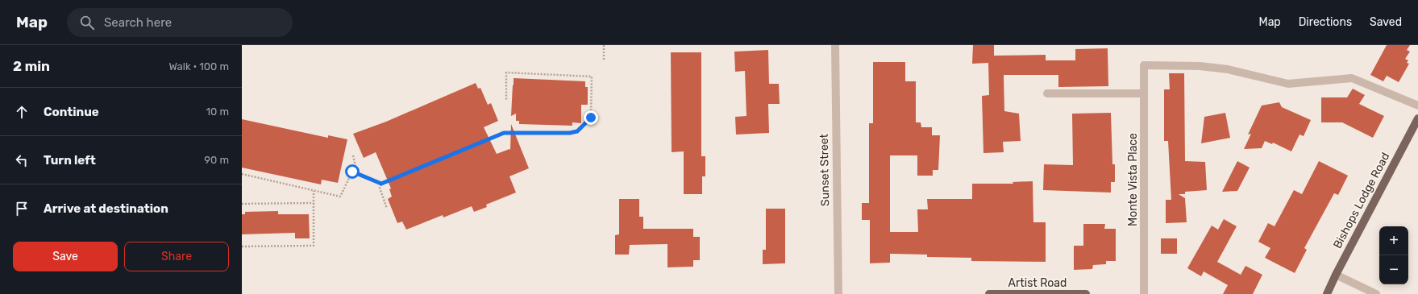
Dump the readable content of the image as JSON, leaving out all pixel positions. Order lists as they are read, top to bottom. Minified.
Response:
{"streets":{"main road":["Bishops Lodge Road","Artist Road"],"street":["Sunset Street","Monte Vista Place"]},"page":{"header":"Map","search":"Search here","nav":["Map","Directions","Saved"],"heading":["2 min","Walk · 100 m"],"list":[["Continue","10 m"],["Turn left","90 m"],"Arrive at destination"],"map_buttons":["+","−"],"buttons":["Save","Share"]}}
